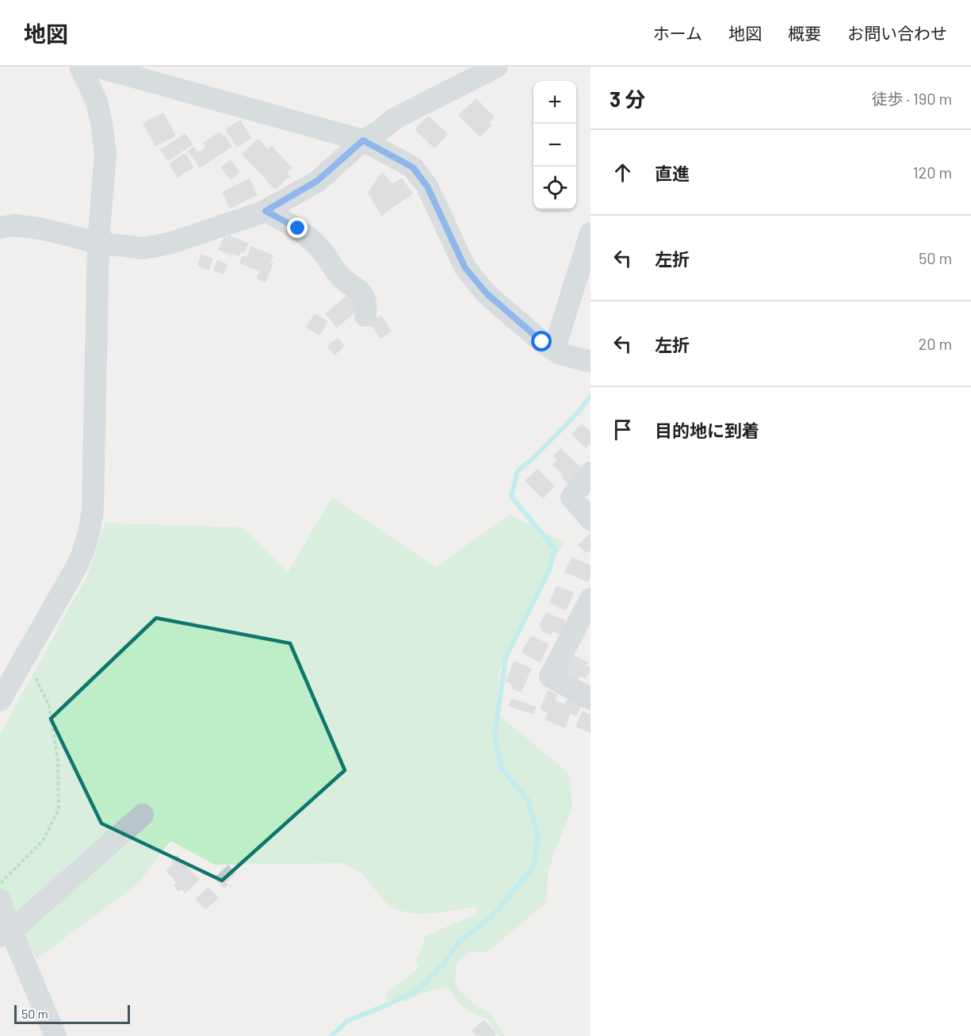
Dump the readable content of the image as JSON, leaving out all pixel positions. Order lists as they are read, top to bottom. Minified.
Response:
{"scale_bar":"50 m","page":{"header":"地図","nav":["ホーム","地図","概要","お問い合わせ"],"heading":["3 分","徒歩 · 190 m"],"map_buttons":["+","−"],"list":[["直進","120 m"],["左折","50 m"],["左折","20 m"],"目的地に到着"],"scale":"50 m"}}
